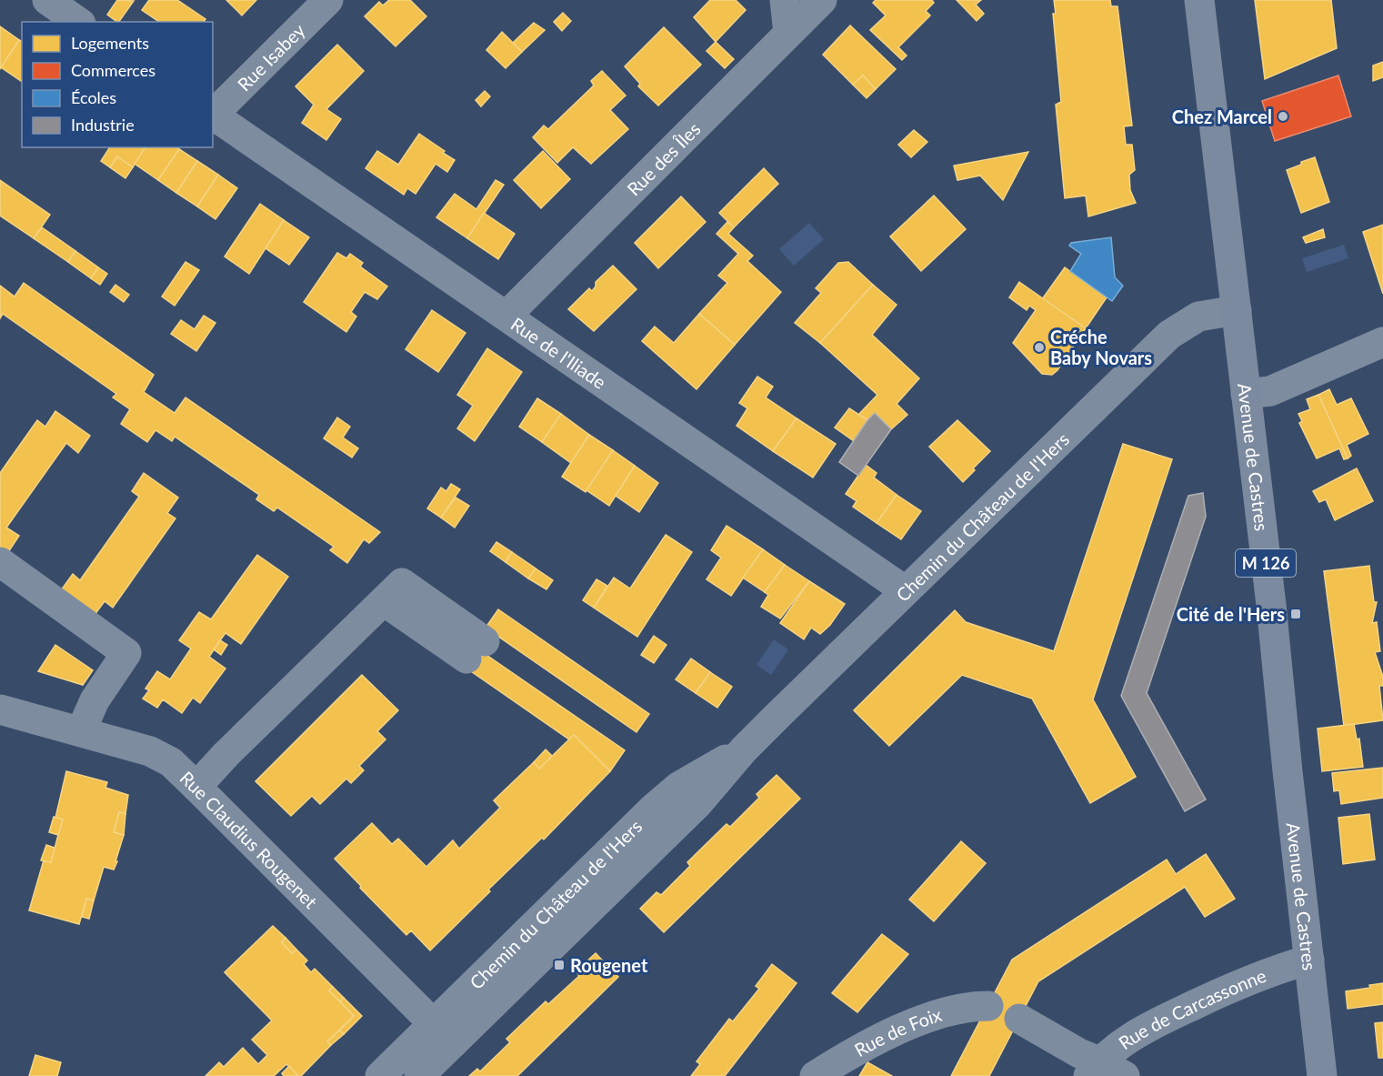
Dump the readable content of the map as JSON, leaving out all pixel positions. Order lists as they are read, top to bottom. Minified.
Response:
{"streets":{"main road":["Avenue de Castres","M 126"],"street":["Rue Isabey","Rue des Îles","Rue de l'Iliade","Chemin du Château de l'Hers","Rue Claudius Rougenet","Rue de Carcassonne","Rue de Foix"]},"crossings":[["Rue des Îles","Rue de l'Iliade"],["Rue de l'Iliade","Chemin du Château de l'Hers"],["Avenue de Castres","Chemin du Château de l'Hers"],["Avenue de Castres","Rue de Carcassonne"],["Chemin du Château de l'Hers","Rue Claudius Rougenet"]],"places":{"other":["Chez Marcel","Créche Baby Novars"],"transit":["Cité de l'Hers","Rougenet"]},"legend":["Logements","Commerces","Écoles","Industrie"]}
